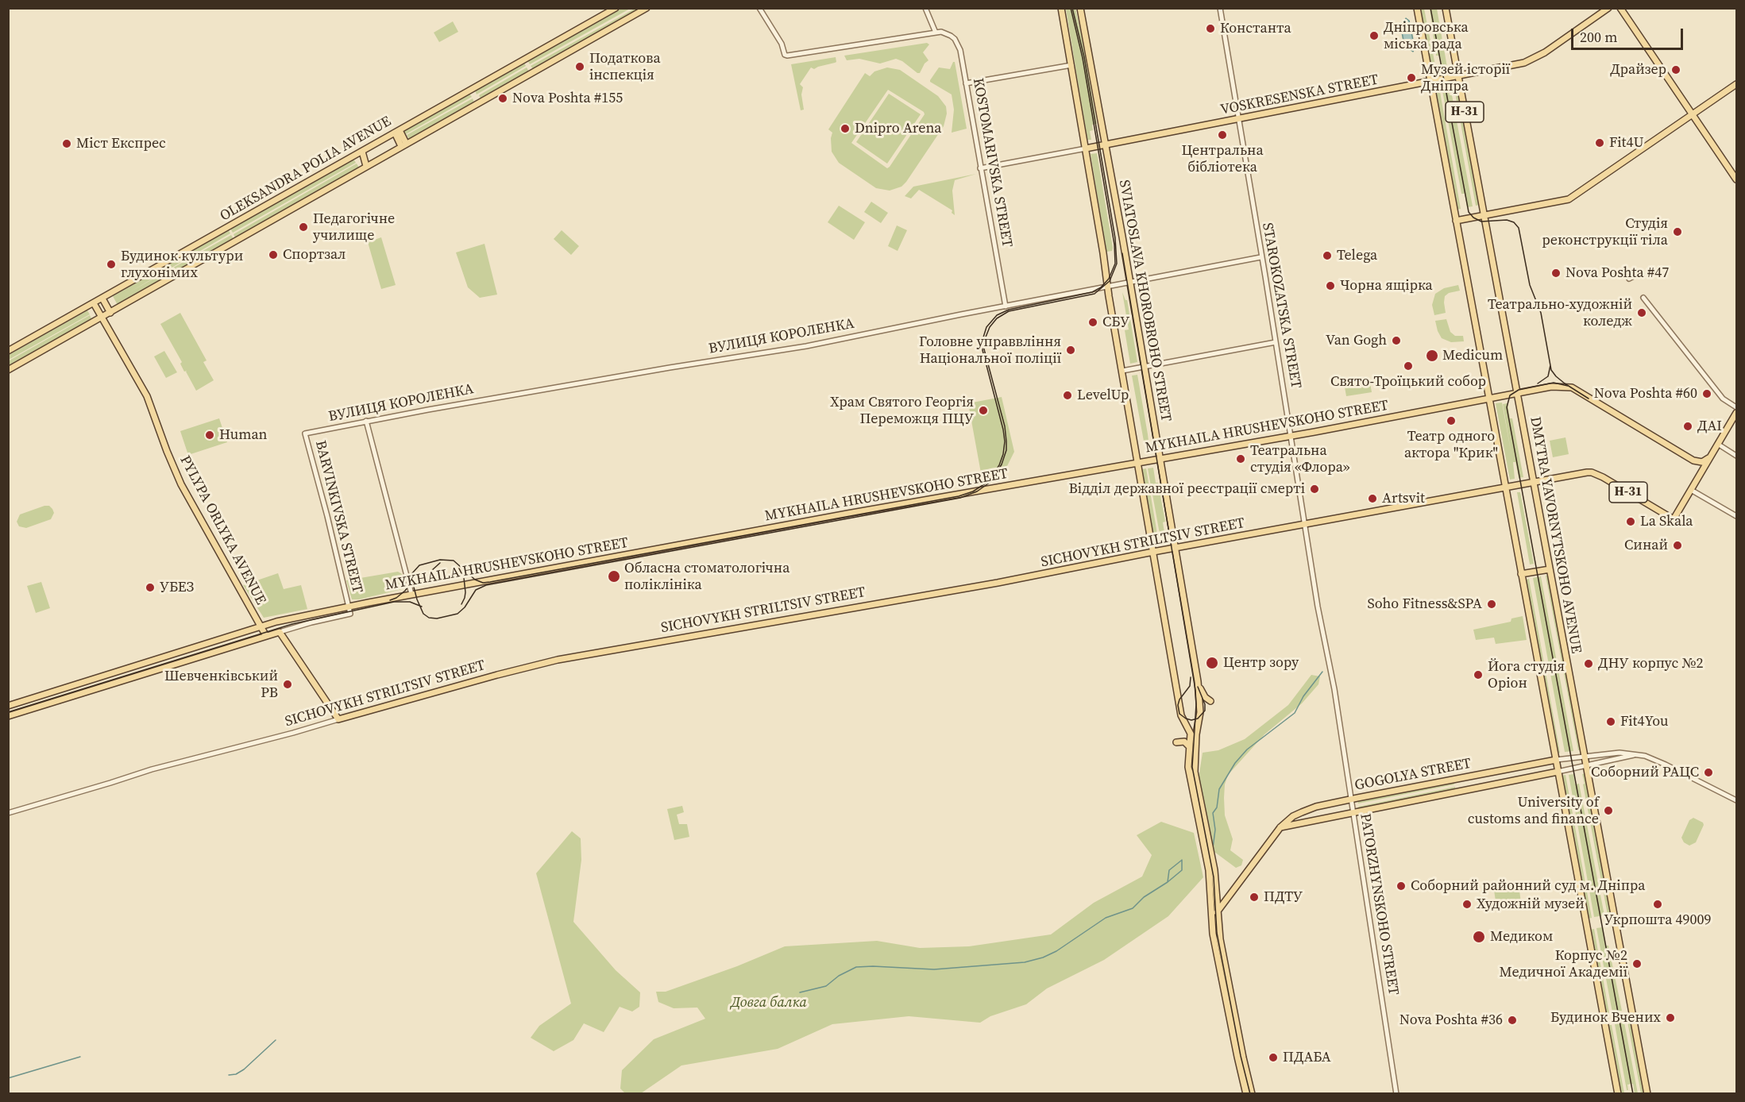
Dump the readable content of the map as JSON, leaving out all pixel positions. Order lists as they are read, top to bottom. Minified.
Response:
{"streets":{"main road":["VOSKRESENSKA STREET","Н-31","OLEKSANDRA POLIA AVENUE","SVIATOSLAVA KHOROBROHO STREET","MYKHAILA HRUSHEVSKOHO STREET","PYLYPA ORLYKA AVENUE","DMYTRA YAVORNYTSKOHO AVENUE","SICHOVYKH STRILTSIV STREET","GOGOLYA STREET"],"street":["KOSTOMARIVSKA STREET","STAROKOZATSKA STREET","ВУЛИЦЯ КОРОЛЕНКА","BARVINKIVSKA STREET","PATORZHYNSKOHO STREET"]},"crossings":[["VOSKRESENSKA STREET","Н-31"],["VOSKRESENSKA STREET","KOSTOMARIVSKA STREET"],["VOSKRESENSKA STREET","SVIATOSLAVA KHOROBROHO STREET"],["VOSKRESENSKA STREET","STAROKOZATSKA STREET"],["VOSKRESENSKA STREET","DMYTRA YAVORNYTSKOHO AVENUE"],["Н-31","MYKHAILA HRUSHEVSKOHO STREET"],["Н-31","DMYTRA YAVORNYTSKOHO AVENUE"],["Н-31","SICHOVYKH STRILTSIV STREET"],["KOSTOMARIVSKA STREET","ВУЛИЦЯ КОРОЛЕНКА"],["OLEKSANDRA POLIA AVENUE","PYLYPA ORLYKA AVENUE"],["SVIATOSLAVA KHOROBROHO STREET","ВУЛИЦЯ КОРОЛЕНКА"],["SVIATOSLAVA KHOROBROHO STREET","MYKHAILA HRUSHEVSKOHO STREET"],["SVIATOSLAVA KHOROBROHO STREET","SICHOVYKH STRILTSIV STREET"],["STAROKOZATSKA STREET","ВУЛИЦЯ КОРОЛЕНКА"],["STAROKOZATSKA STREET","MYKHAILA HRUSHEVSKOHO STREET"],["STAROKOZATSKA STREET","SICHOVYKH STRILTSIV STREET"],["STAROKOZATSKA STREET","PATORZHYNSKOHO STREET"],["ВУЛИЦЯ КОРОЛЕНКА","BARVINKIVSKA STREET"],["MYKHAILA HRUSHEVSKOHO STREET","BARVINKIVSKA STREET"],["MYKHAILA HRUSHEVSKOHO STREET","PYLYPA ORLYKA AVENUE"],["MYKHAILA HRUSHEVSKOHO STREET","DMYTRA YAVORNYTSKOHO AVENUE"],["DMYTRA YAVORNYTSKOHO AVENUE","SICHOVYKH STRILTSIV STREET"],["GOGOLYA STREET","PATORZHYNSKOHO STREET"]],"parks":["Довга балка"],"places":["Константа","Дніпровська міська рада","Податкова інспекція","Драйзер","Музей історії Дніпра","Nova Poshta #155","Dnipro Arena","Центральна бібліотека","Fit4U","Міст Експрес","Педагогічне училище","Студія реконструкції тіла","Спортзал","Telega","Будинок культури глухонімих","Nova Poshta #47","Чорна ящірка","Театрально-художній коледж","СБУ","Van Gogh","Головне управвління Національної поліції","Medicum","Свято-Троїцький собор","Nova Poshta #60","LevelUp","Храм Святого Георгія Переможця ПЦУ","Театр одного актора \"Крик\"","ДАІ","Human","Театральна студія «Флора»","Відділ державної реєстрації смерті","Artsvit","La Skala","Синай","Обласна стоматологічна поліклініка","УБЕЗ","Soho Fitness&SPA","Центр зору","ДНУ корпус №2","Йога студія Оріон","Шевченківський РВ","Fit4You","Соборний РАЦС","University of customs and finance","Соборний районний суд м. Дніпра","ПДТУ","Художній музей","Укрпошта 49009","Медиком","Корпус №2 Медичної Академії","Будинок Вчених","Nova Poshta #36","ПДАБА"],"scale_bar":"200 m"}
